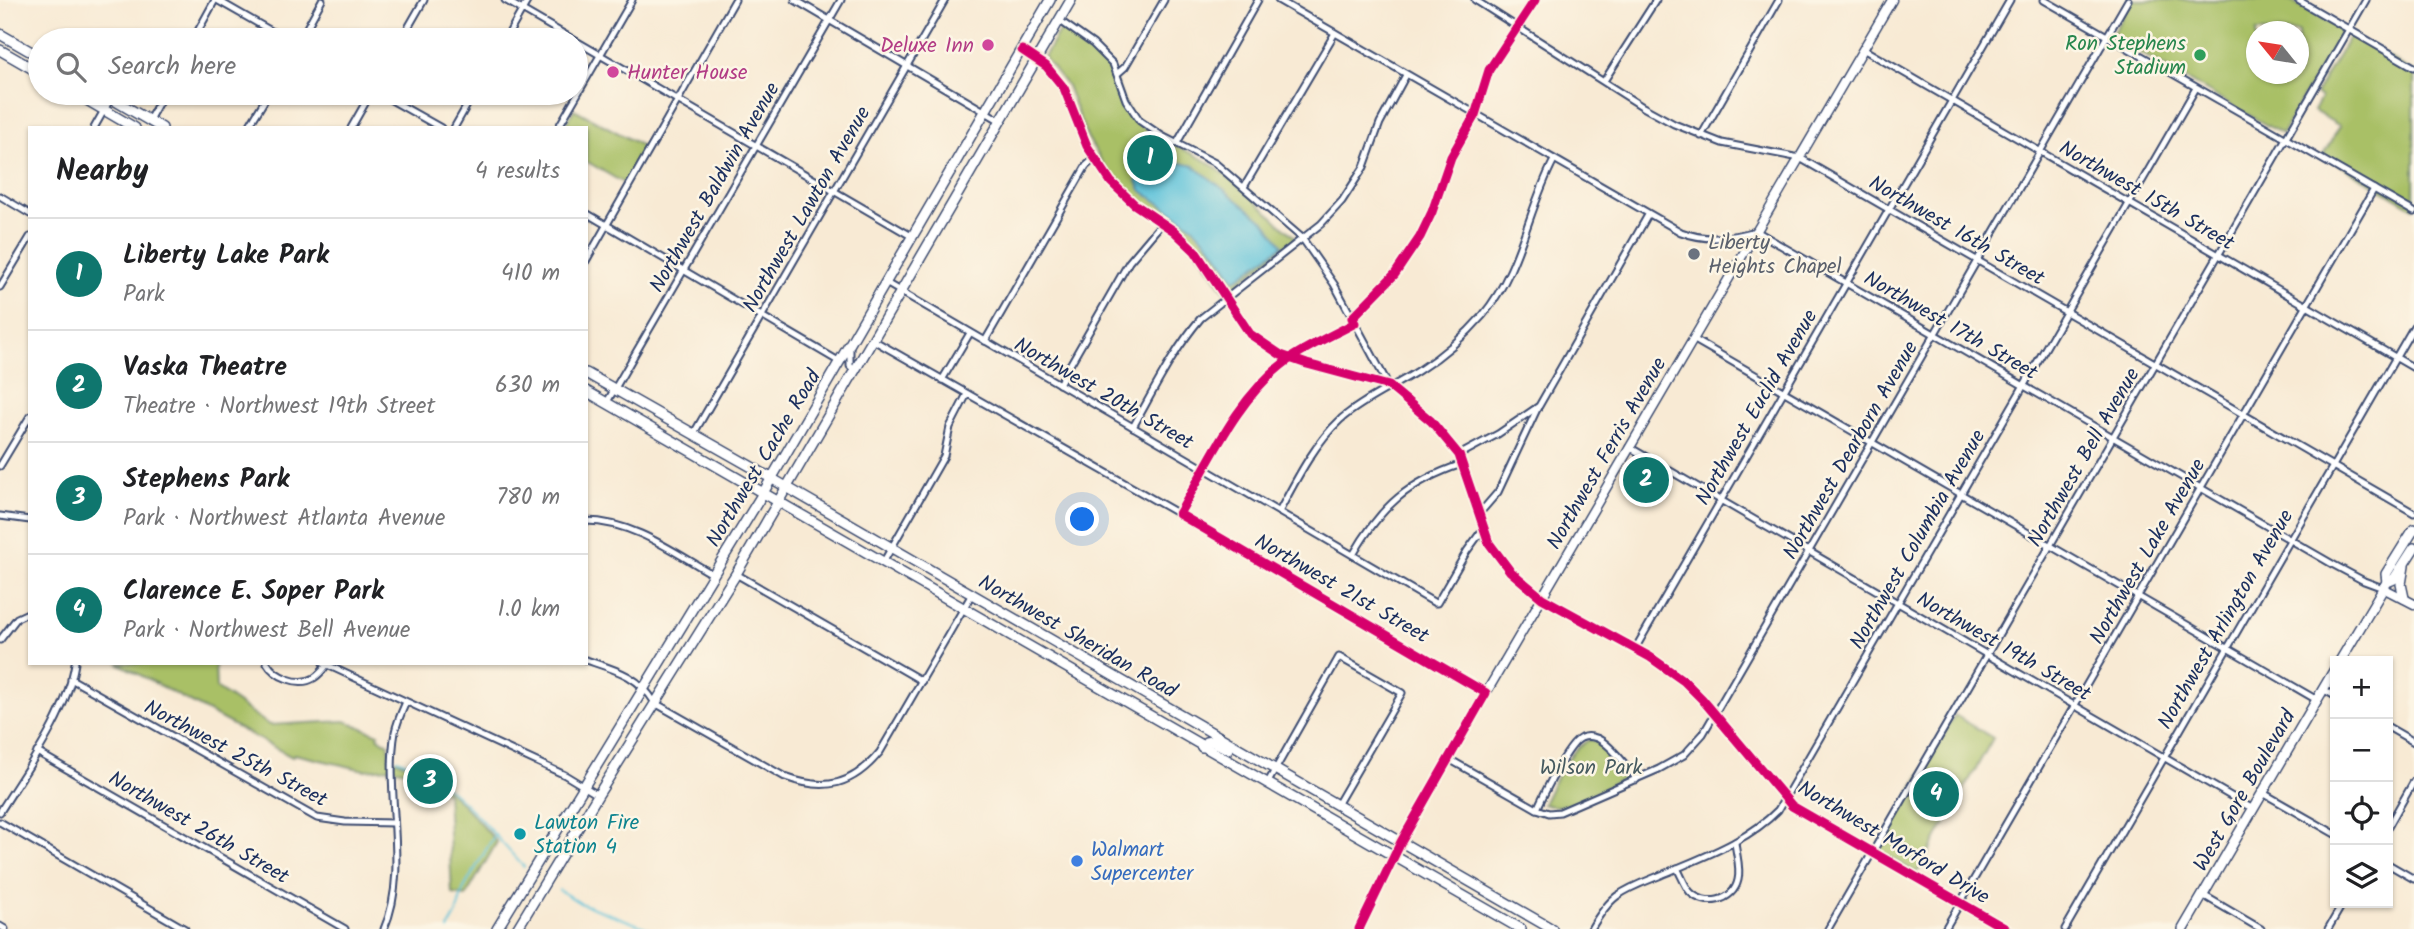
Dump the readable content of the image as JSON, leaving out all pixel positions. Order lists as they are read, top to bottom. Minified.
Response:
{"streets":{"main road":["Northwest Ferris Avenue","Northwest Cache Road","Northwest Sheridan Road","West Gore Boulevard"],"street":["Northwest Baldwin Avenue","Northwest 15th Street","Northwest Lawton Avenue","Northwest 16th Street","Northwest 17th Street","Northwest 20th Street","Northwest Euclid Avenue","Northwest Dearborn Avenue","Northwest Bell Avenue","Northwest Columbia Avenue","Northwest Lake Avenue","Northwest 21st Street","Northwest Arlington Avenue","Northwest 19th Street","Northwest 25th Street","Northwest 26th Street","Northwest Morford Drive"]},"crossings":[["Northwest Baldwin Avenue","Northwest Sheridan Road"],["Northwest 15th Street","Northwest Euclid Avenue"],["Northwest 15th Street","Northwest Dearborn Avenue"],["Northwest 15th Street","Northwest Ferris Avenue"],["Northwest 15th Street","Northwest Bell Avenue"],["Northwest 15th Street","Northwest Columbia Avenue"],["Northwest 15th Street","Northwest Lake Avenue"],["Northwest 15th Street","Northwest Arlington Avenue"],["Northwest Lawton Avenue","Northwest Sheridan Road"],["Northwest 16th Street","Northwest Euclid Avenue"],["Northwest 16th Street","Northwest Dearborn Avenue"],["Northwest 16th Street","Northwest Ferris Avenue"],["Northwest 16th Street","Northwest Bell Avenue"],["Northwest 16th Street","Northwest Columbia Avenue"],["Northwest 16th Street","Northwest Lake Avenue"],["Northwest 16th Street","Northwest Arlington Avenue"],["Northwest 17th Street","Northwest Euclid Avenue"],["Northwest 17th Street","Northwest Dearborn Avenue"],["Northwest 17th Street","Northwest Ferris Avenue"],["Northwest 17th Street","Northwest Bell Avenue"],["Northwest 17th Street","Northwest Columbia Avenue"],["Northwest 17th Street","Northwest Lake Avenue"],["Northwest 17th Street","Northwest Arlington Avenue"],["Northwest 20th Street","Northwest Cache Road"],["Northwest 20th Street","Northwest Morford Drive"],["Northwest Euclid Avenue","Northwest 19th Street"],["Northwest Euclid Avenue","Northwest Morford Drive"],["Northwest Dearborn Avenue","Northwest 19th Street"],["Northwest Dearborn Avenue","Northwest Morford Drive"],["Northwest Ferris Avenue","Northwest 21st Street"],["Northwest Ferris Avenue","Northwest Sheridan Road"],["Northwest Ferris Avenue","Northwest 19th Street"],["Northwest Ferris Avenue","Northwest Morford Drive"],["Northwest Bell Avenue","Northwest 19th Street"],["Northwest Bell Avenue","Northwest Morford Drive"],["Northwest Cache Road","Northwest 21st Street"],["Northwest Cache Road","Northwest Sheridan Road"],["Northwest Columbia Avenue","Northwest 19th Street"],["Northwest Columbia Avenue","Northwest Morford Drive"],["Northwest Lake Avenue","Northwest 19th Street"],["Northwest Lake Avenue","Northwest Morford Drive"],["Northwest Arlington Avenue","Northwest 19th Street"],["Northwest 19th Street","West Gore Boulevard"]],"parks":["Wilson Park"],"places":["Deluxe Inn","Ron Stephens Stadium","Hunter House","Liberty Heights Chapel","Lawton Fire Station 4","Walmart Supercenter"],"north":"top left","page":{"search":"Search here","heading":["Nearby","4 results"],"pins":["1","2","3","4"],"list":[{"mark":"1","name":"Liberty Lake Park","note":"Park","value":"410 m"},{"mark":"2","name":"Vaska Theatre","note":"Theatre · Northwest 19th Street","value":"630 m"},{"mark":"3","name":"Stephens Park","note":"Park · Northwest Atlanta Avenue","value":"780 m"},{"mark":"4","name":"Clarence E. Soper Park","note":"Park · Northwest Bell Avenue","value":"1.0 km"}],"map_buttons":["+","−"]}}
